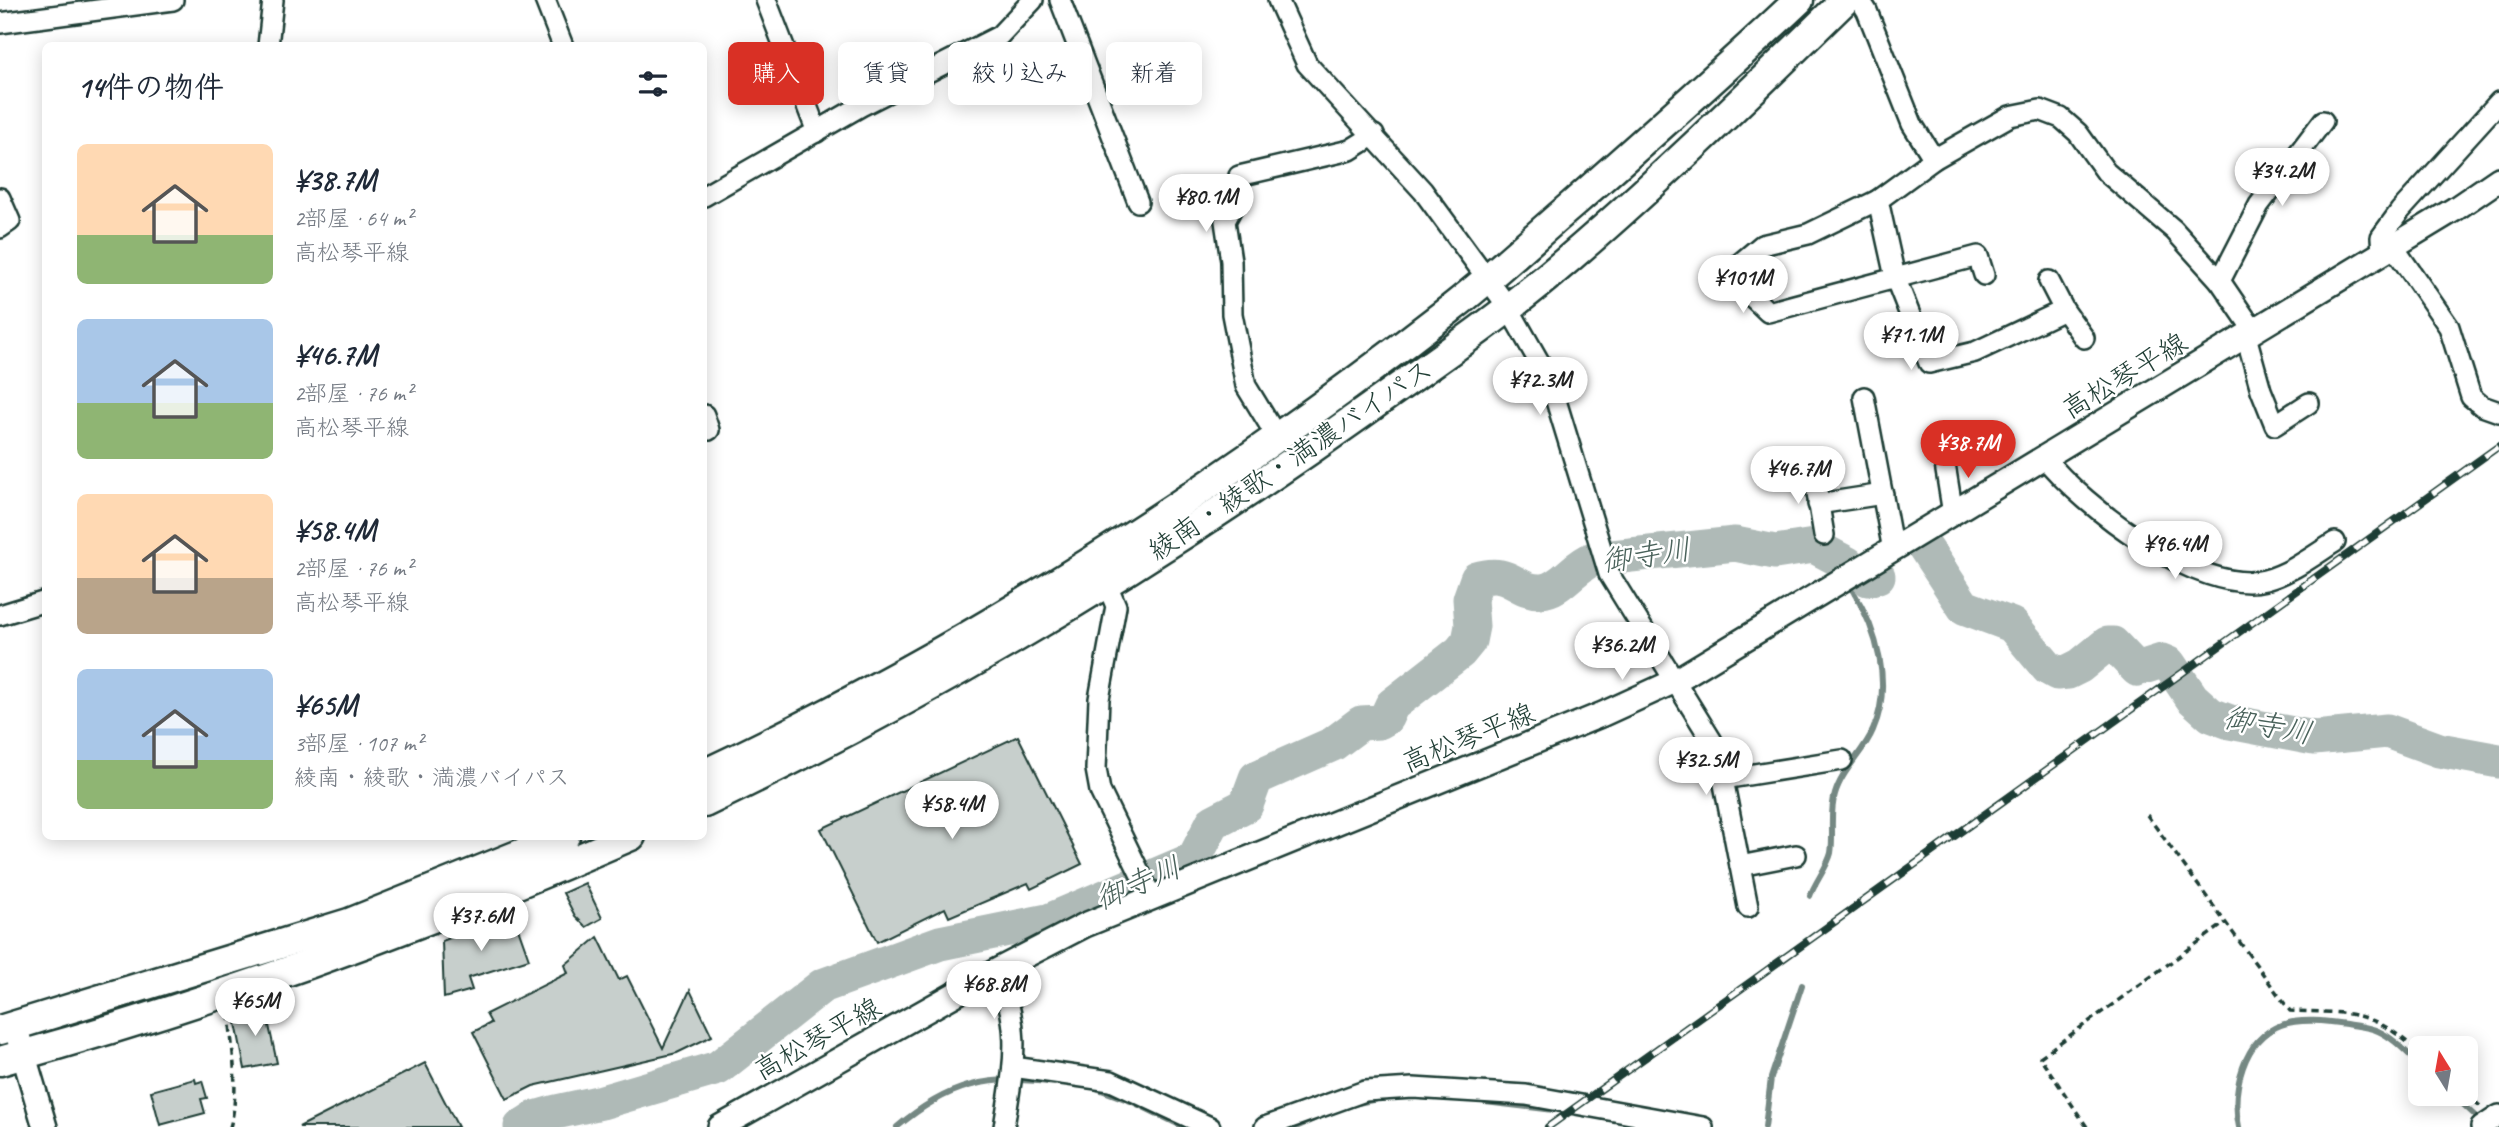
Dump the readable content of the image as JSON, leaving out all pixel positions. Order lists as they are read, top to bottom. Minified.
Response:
{"streets":{"highway":["綾南・綾歌・満濃バイパス"],"main road":["高松琴平線"]},"water":["御寺川"],"north":"top","page":{"chip":["購入","賃貸","絞り込み","新着"],"heading":"14件の物件","list":[{"name":"¥38.7M","note":"2部屋 · 64 m² · 高松琴平線"},{"name":"¥46.7M","note":"2部屋 · 76 m² · 高松琴平線"},{"name":"¥58.4M","note":"2部屋 · 76 m² · 高松琴平線"},{"name":"¥65M","note":"3部屋 · 107 m² · 綾南・綾歌・満濃バイパス"}],"price":["¥34.2M","¥80.1M","¥101M","¥71.1M","¥72.3M","¥38.7M","¥46.7M","¥96.4M","¥36.2M","¥32.5M","¥58.4M","¥37.6M","¥68.8M","¥65M"]}}
